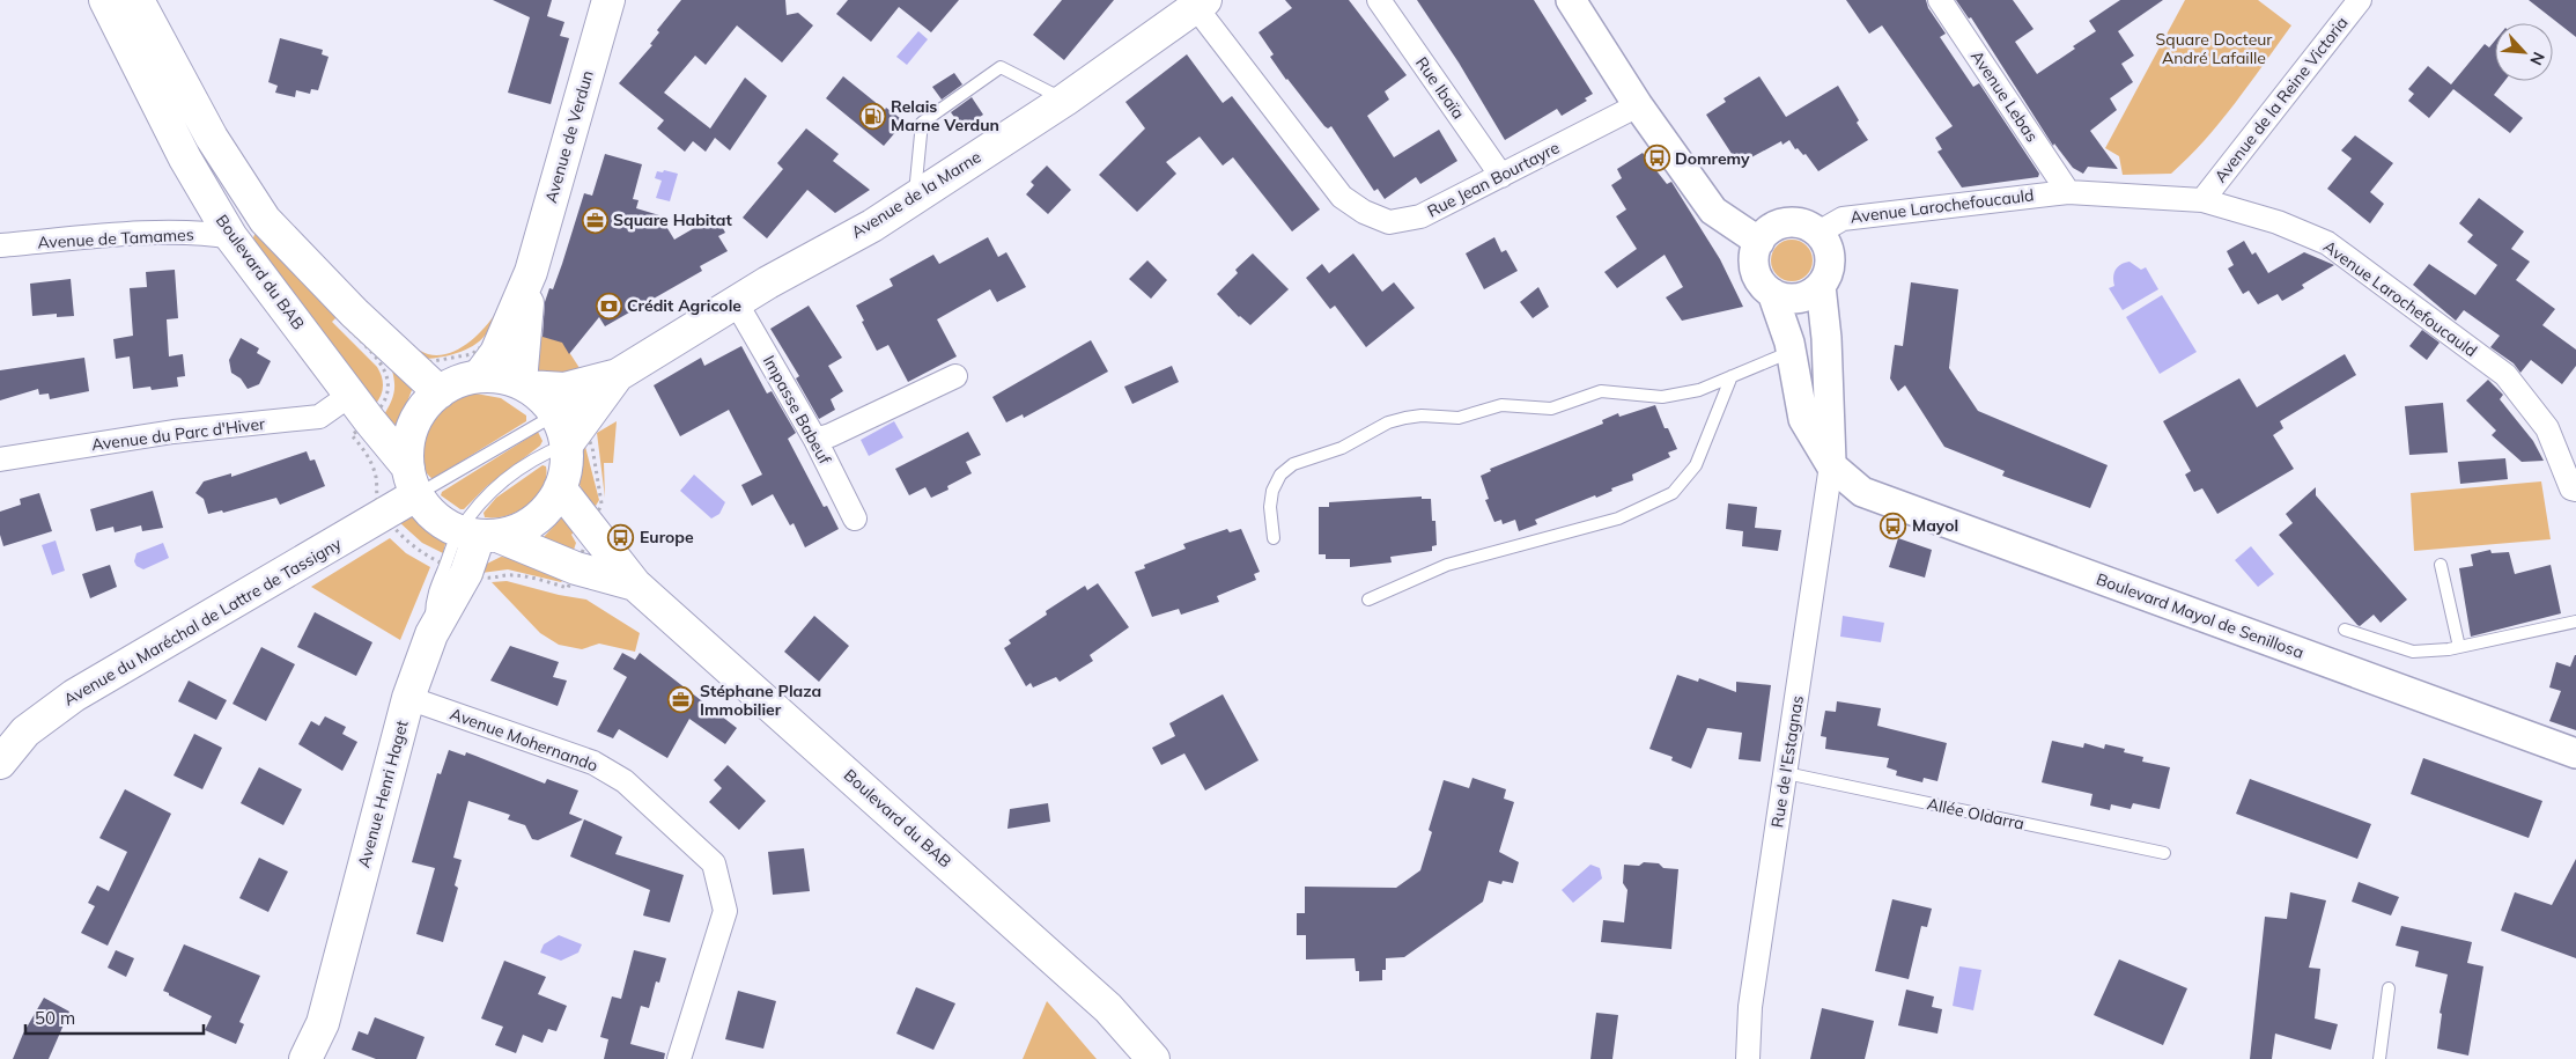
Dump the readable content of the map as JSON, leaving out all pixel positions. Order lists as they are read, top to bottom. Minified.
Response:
{"streets":{"main road":["Avenue de Verdun","Avenue de la Marne","Boulevard du BAB","Avenue du Maréchal de Lattre de Tassigny","Avenue Henri Haget"],"street":["Rue Ibaïa","Avenue Lebas","Avenue de la Reine Victoria","Rue Jean Bourtayre","Avenue Larochefoucauld","Avenue de Tamames","Impasse Babeuf","Avenue du Parc d'Hiver","Boulevard Mayol de Senillosa","Avenue Mohernando","Rue de l'Estagnas"],"lane":["Allée Oldarra"]},"crossings":[["Rue Ibaïa","Rue Jean Bourtayre"],["Avenue Lebas","Avenue Larochefoucauld"],["Avenue de la Reine Victoria","Avenue Larochefoucauld"],["Avenue de Verdun","Avenue de la Marne"],["Rue Jean Bourtayre","Avenue de la Marne"],["Avenue de la Marne","Impasse Babeuf"],["Avenue Larochefoucauld","Boulevard Mayol de Senillosa"],["Avenue de Tamames","Boulevard du BAB"],["Boulevard du BAB","Avenue du Parc d'Hiver"],["Boulevard du BAB","Avenue du Maréchal de Lattre de Tassigny"],["Boulevard du BAB","Avenue Henri Haget"],["Boulevard Mayol de Senillosa","Rue de l'Estagnas"],["Avenue Mohernando","Avenue Henri Haget"],["Rue de l'Estagnas","Allée Oldarra"]],"parks":["Square Docteur André Lafaille"],"places":{"fuel station":["Relais Marne Verdun"],"bus stop":["Domremy","Mayol","Europe"],"office":["Square Habitat","Stéphane Plaza Immobilier"],"bank":["Crédit Agricole"]},"scale_bar":"50 m","north":"bottom right"}
